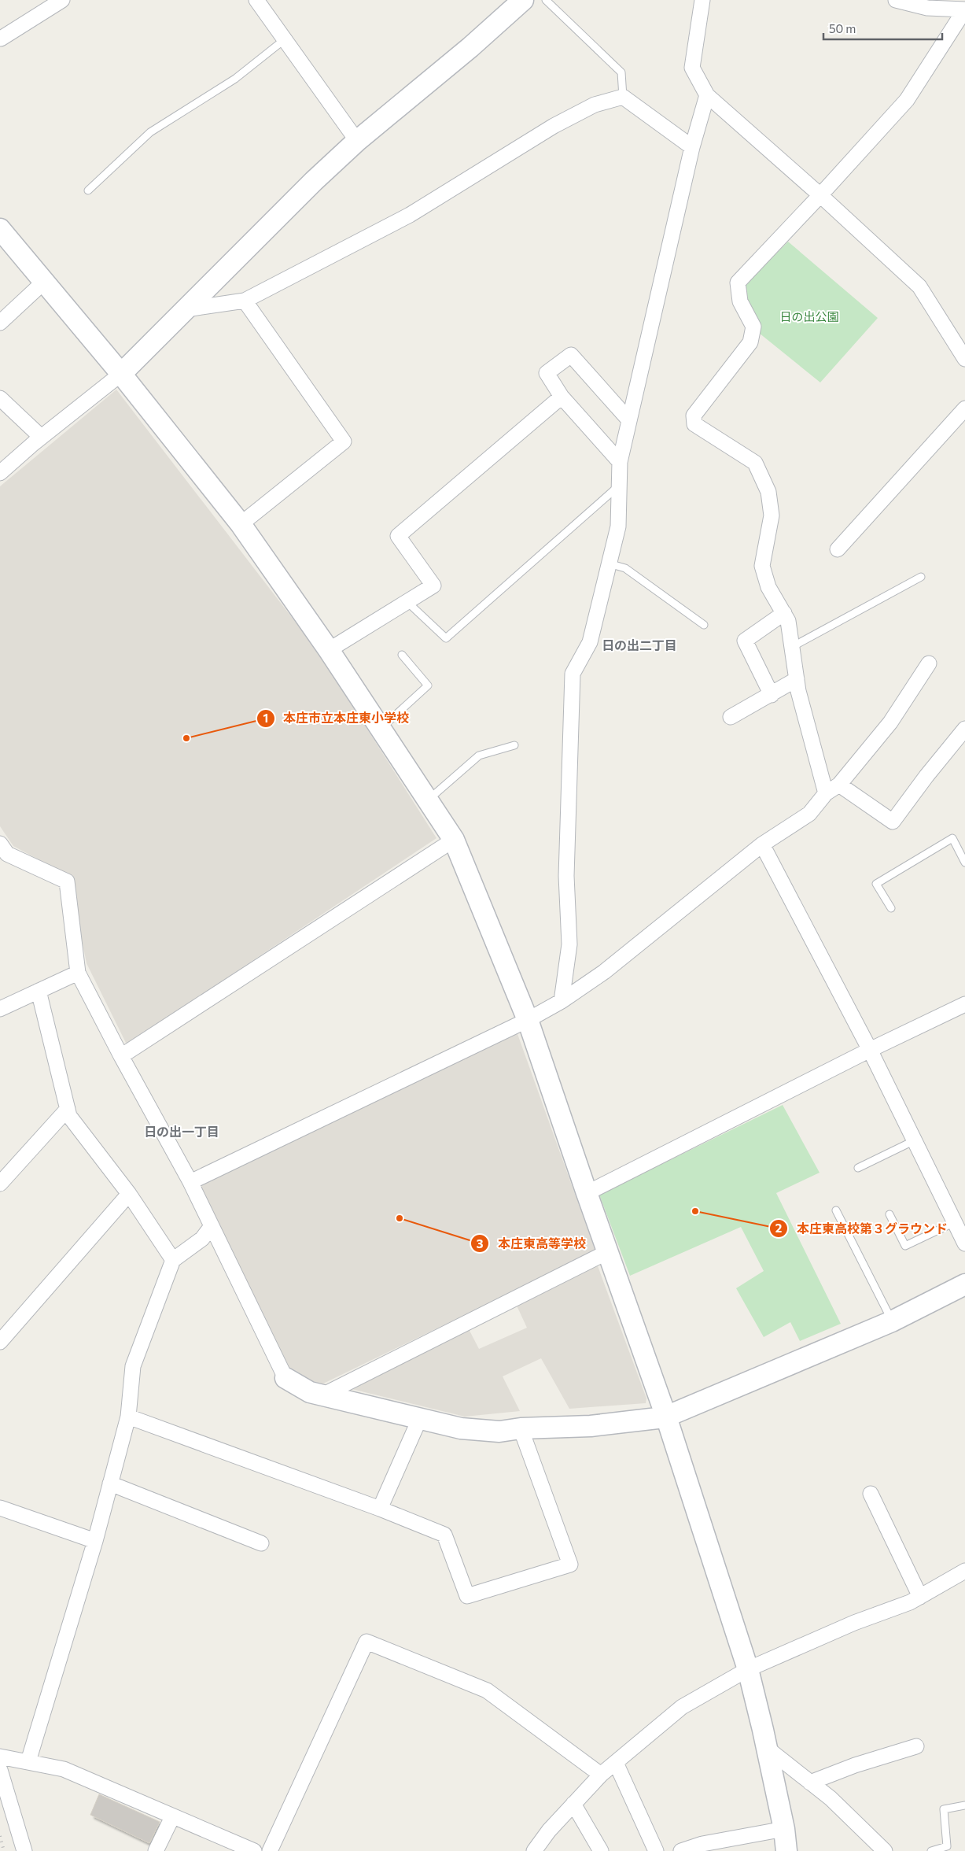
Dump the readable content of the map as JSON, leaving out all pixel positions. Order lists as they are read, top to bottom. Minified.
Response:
{"districts":["日の出二丁目","日の出一丁目"],"parks":["日の出公園"],"places":["本庄市立本庄東小学校","本庄東高校第３グラウンド","本庄東高等学校"],"scale_bar":"50 m"}
